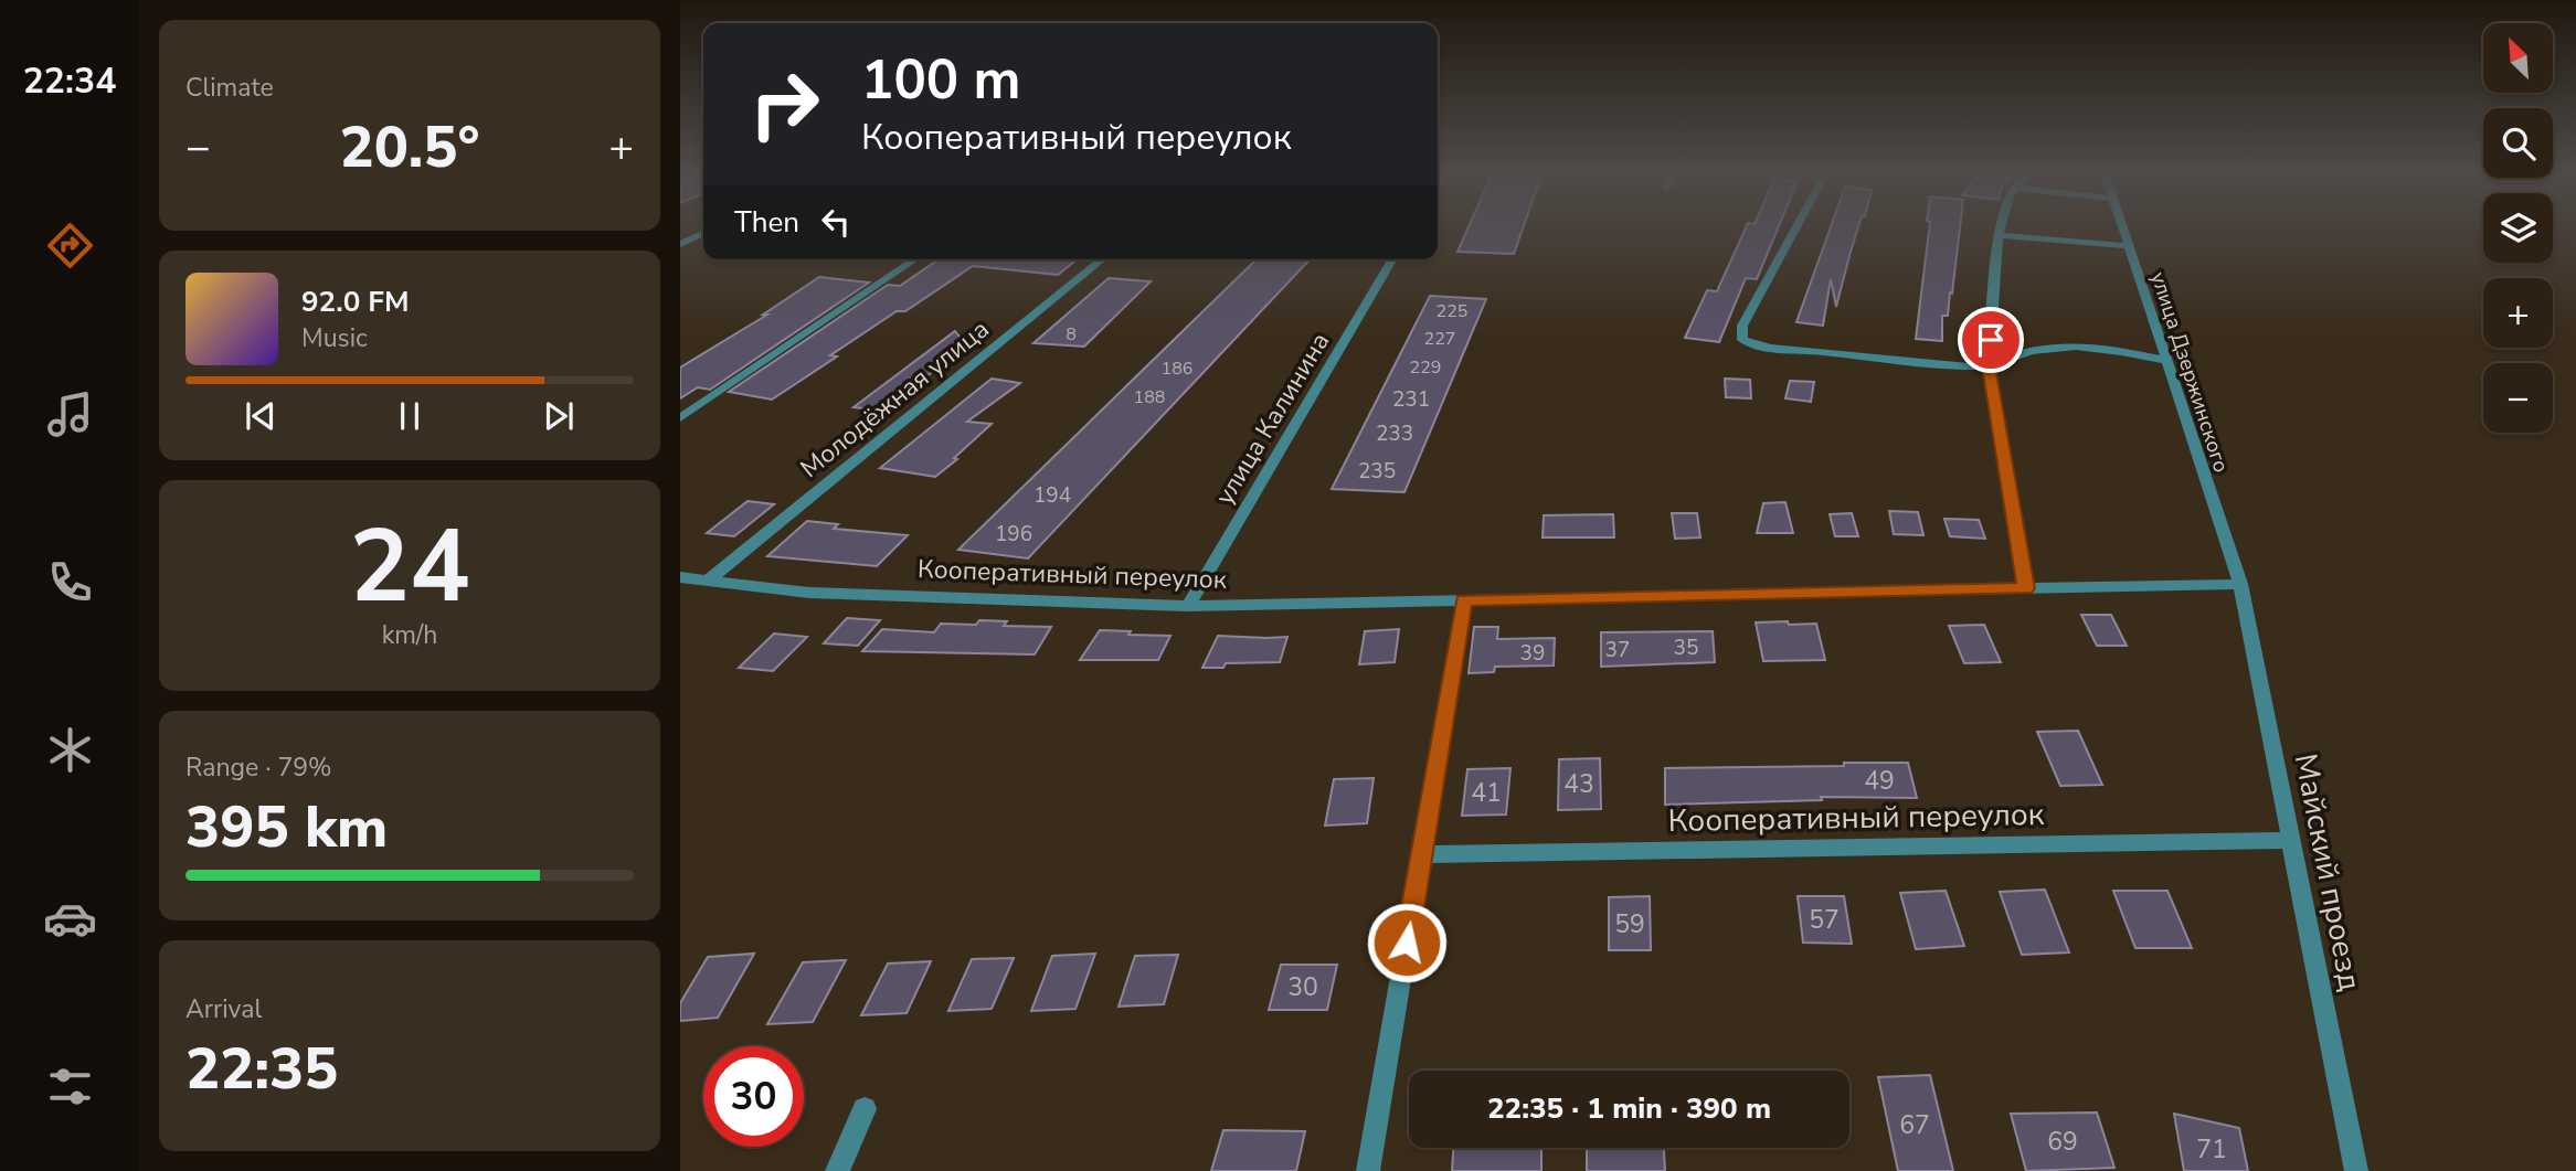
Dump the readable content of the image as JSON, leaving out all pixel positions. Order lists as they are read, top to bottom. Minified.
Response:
{"streets":{"street":["улица Дзержинского","Молодёжная улица","улица Калинина","Кооперативный переулок","Майский проезд"]},"crossings":[["улица Дзержинского","Кооперативный переулок"],["улица Дзержинского","Майский проезд"],["Молодёжная улица","Кооперативный переулок"],["улица Калинина","Кооперативный переулок"],["Кооперативный переулок","Майский проезд"]],"house_numbers":["225","8","227","229","186","188","231","233","235","194","196","35","37","39","49","43","41","57","59","30","67","69","71"],"north":"top left","page":{"tabs":"22:34","tile":["Climate",["24","km/h"],["Range · 79%","395 km"],["Arrival","22:35"]],"map_buttons":["+","−"],"turn":["100 m","Кооперативный переулок"],"heat":["−","20.5°","+"],"then":"Then","song":["92.0 FM","Music"],"limit":"30","trip":"22:35 · 1 min · 390 m"}}
